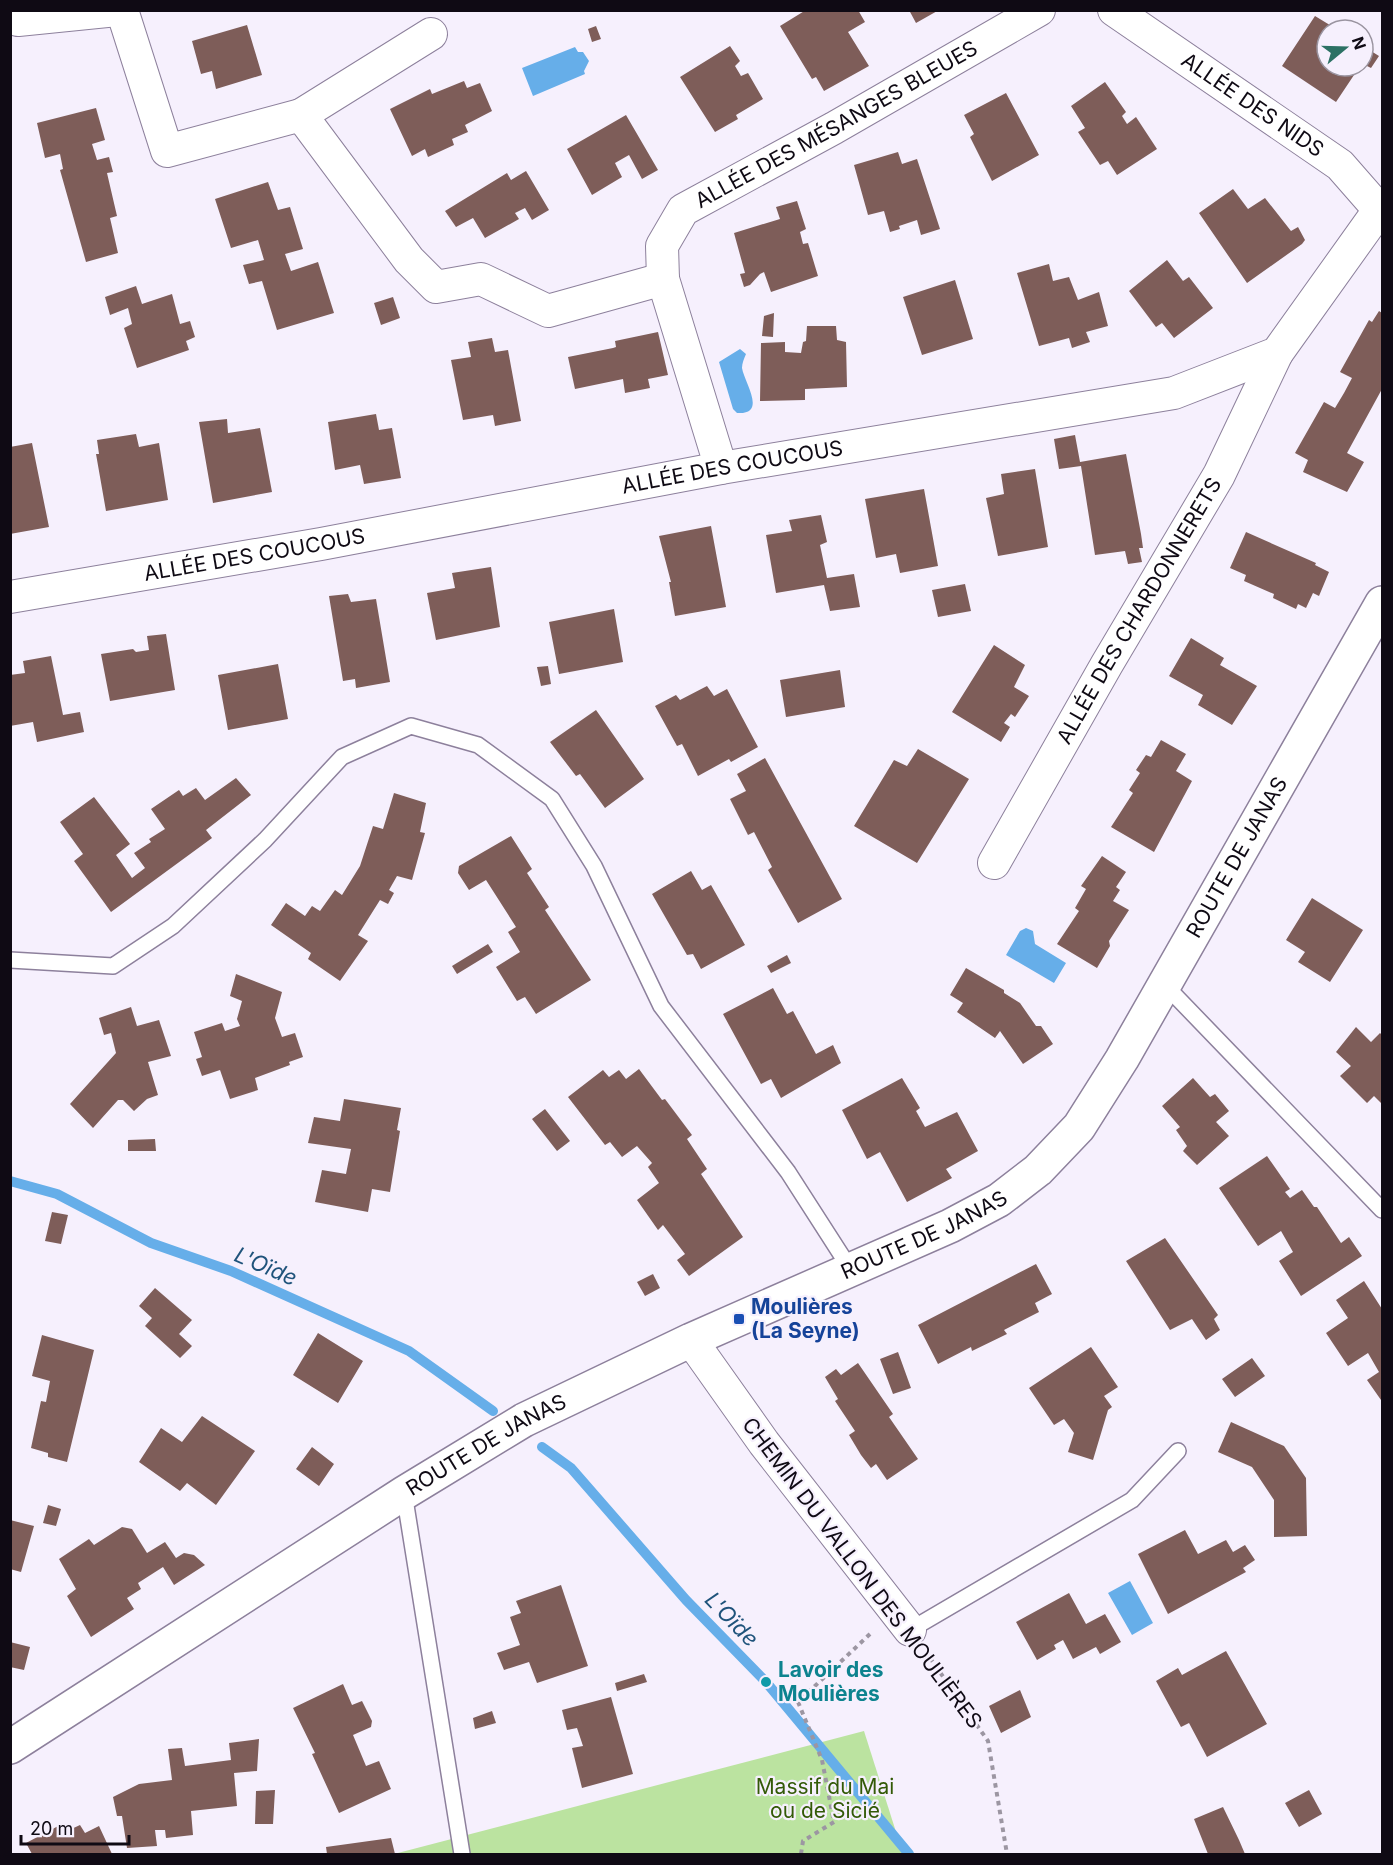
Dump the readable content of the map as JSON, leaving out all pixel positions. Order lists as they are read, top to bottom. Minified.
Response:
{"streets":{"street":["ALLÉE DES NIDS","ALLÉE DES MÉSANGES BLEUES","ALLÉE DES COUCOUS","ALLÉE DES CHARDONNERETS","ROUTE DE JANAS","CHEMIN DU VALLON DES MOULIÈRES"]},"crossings":[["ALLÉE DES MÉSANGES BLEUES","ALLÉE DES COUCOUS"],["ALLÉE DES COUCOUS","ALLÉE DES CHARDONNERETS"],["ROUTE DE JANAS","CHEMIN DU VALLON DES MOULIÈRES"]],"water":["L'Oïde"],"parks":["Massif du Mai ou de Sicié"],"places":{"transit":["Moulières (La Seyne)"],"other":["Lavoir des Moulières"]},"scale_bar":"20 m","north":"right"}
